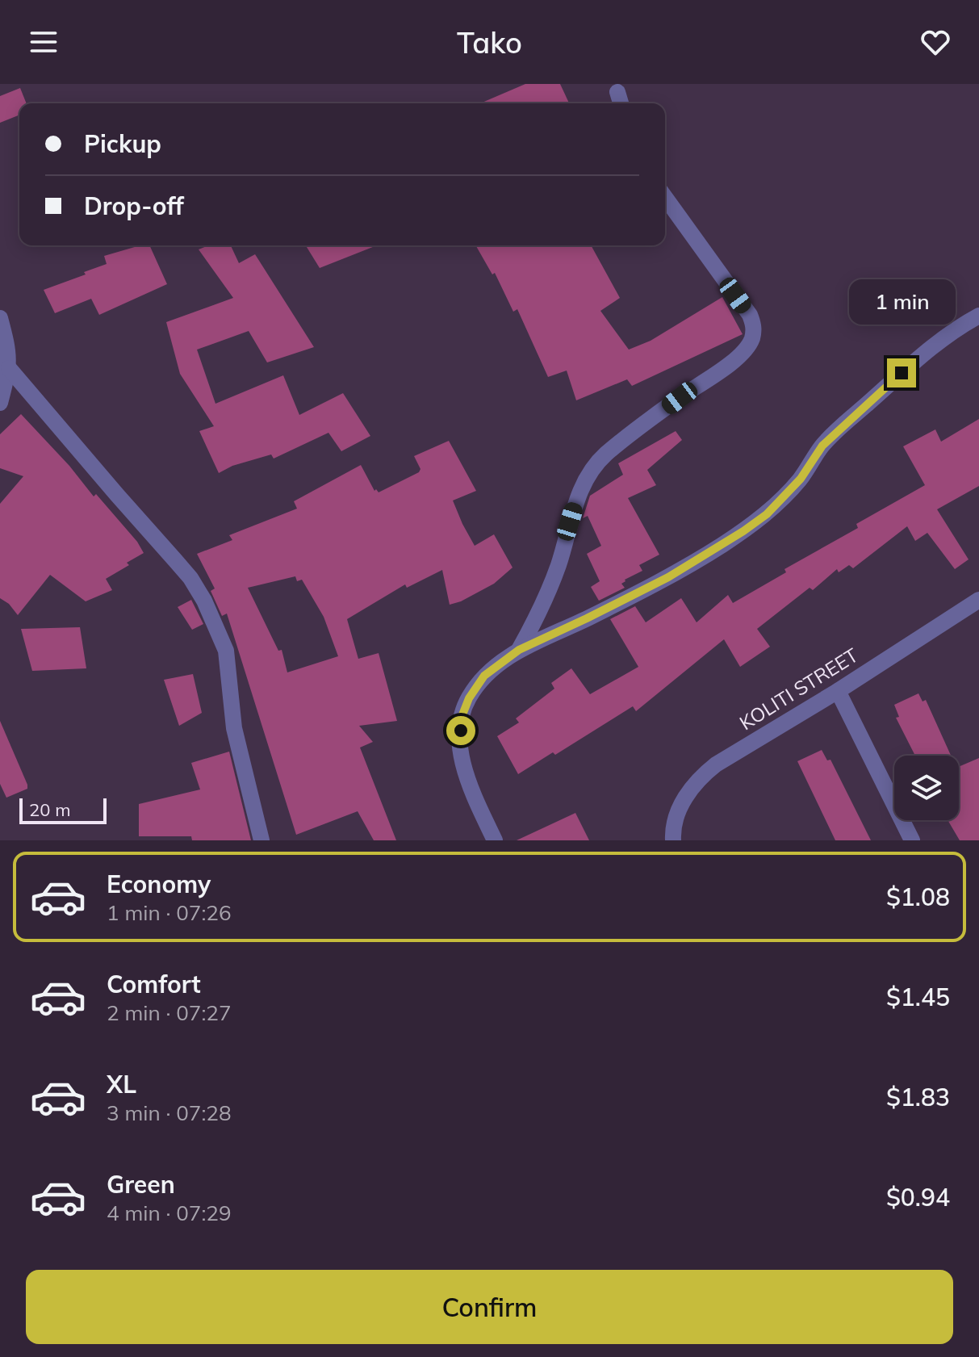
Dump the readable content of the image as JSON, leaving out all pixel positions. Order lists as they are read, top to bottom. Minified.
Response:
{"streets":{"street":["KOLITI STREET"]},"scale_bar":"20 m","page":{"header":"Tako","banner":["Pickup","Drop-off"],"bubble":"1 min","scale":"20 m","list":[{"name":"Economy","note":"1 min · 07:26","value":"$1.08"},{"name":"Comfort","note":"2 min · 07:27","value":"$1.45"},{"name":"XL","note":"3 min · 07:28","value":"$1.83"},{"name":"Green","note":"4 min · 07:29","value":"$0.94"}],"buttons":"Confirm"}}
